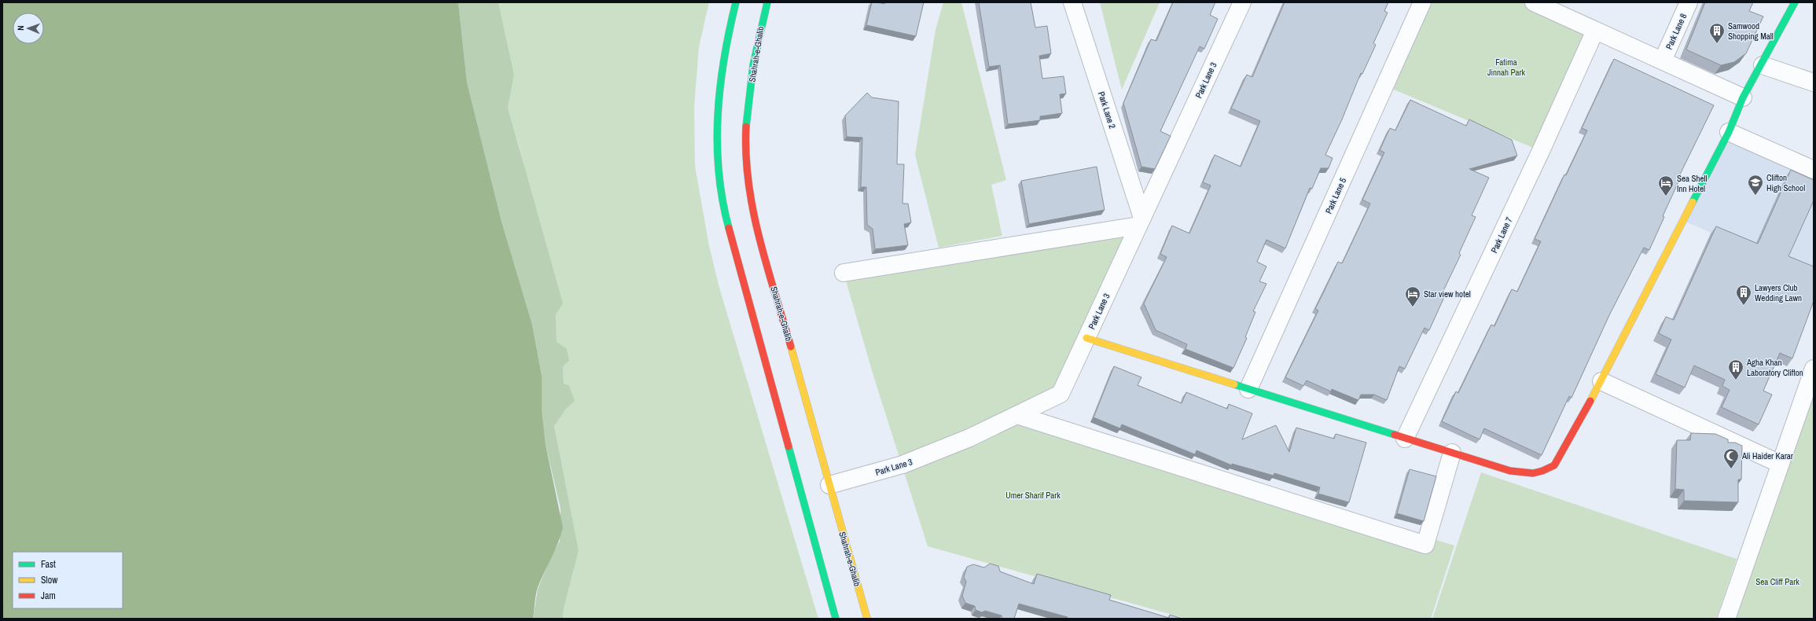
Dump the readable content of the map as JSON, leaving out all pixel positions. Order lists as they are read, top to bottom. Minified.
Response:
{"streets":{"main road":["Shahrah-e-Ghalib"],"street":["Park Lane 8","Park Lane 3","Park Lane 2","Park Lane 5","Park Lane 7"]},"crossings":[["Shahrah-e-Ghalib","Park Lane 3"],["Park Lane 3","Park Lane 2"]],"parks":["Fatima Jinnah Park","Umer Sharif Park","Sea Cliff Park"],"places":{"building":["Samwood Shopping Mall","Lawyers Club Wedding Lawn","Agha Khan Laboratory Clifton"],"school or university":["Clifton High School"],"hotel":["Sea Shell Inn Hotel","Star view hotel"],"mosque":["Ali Haider Karar"]},"legend":["Fast","Slow","Jam"],"north":"left"}
